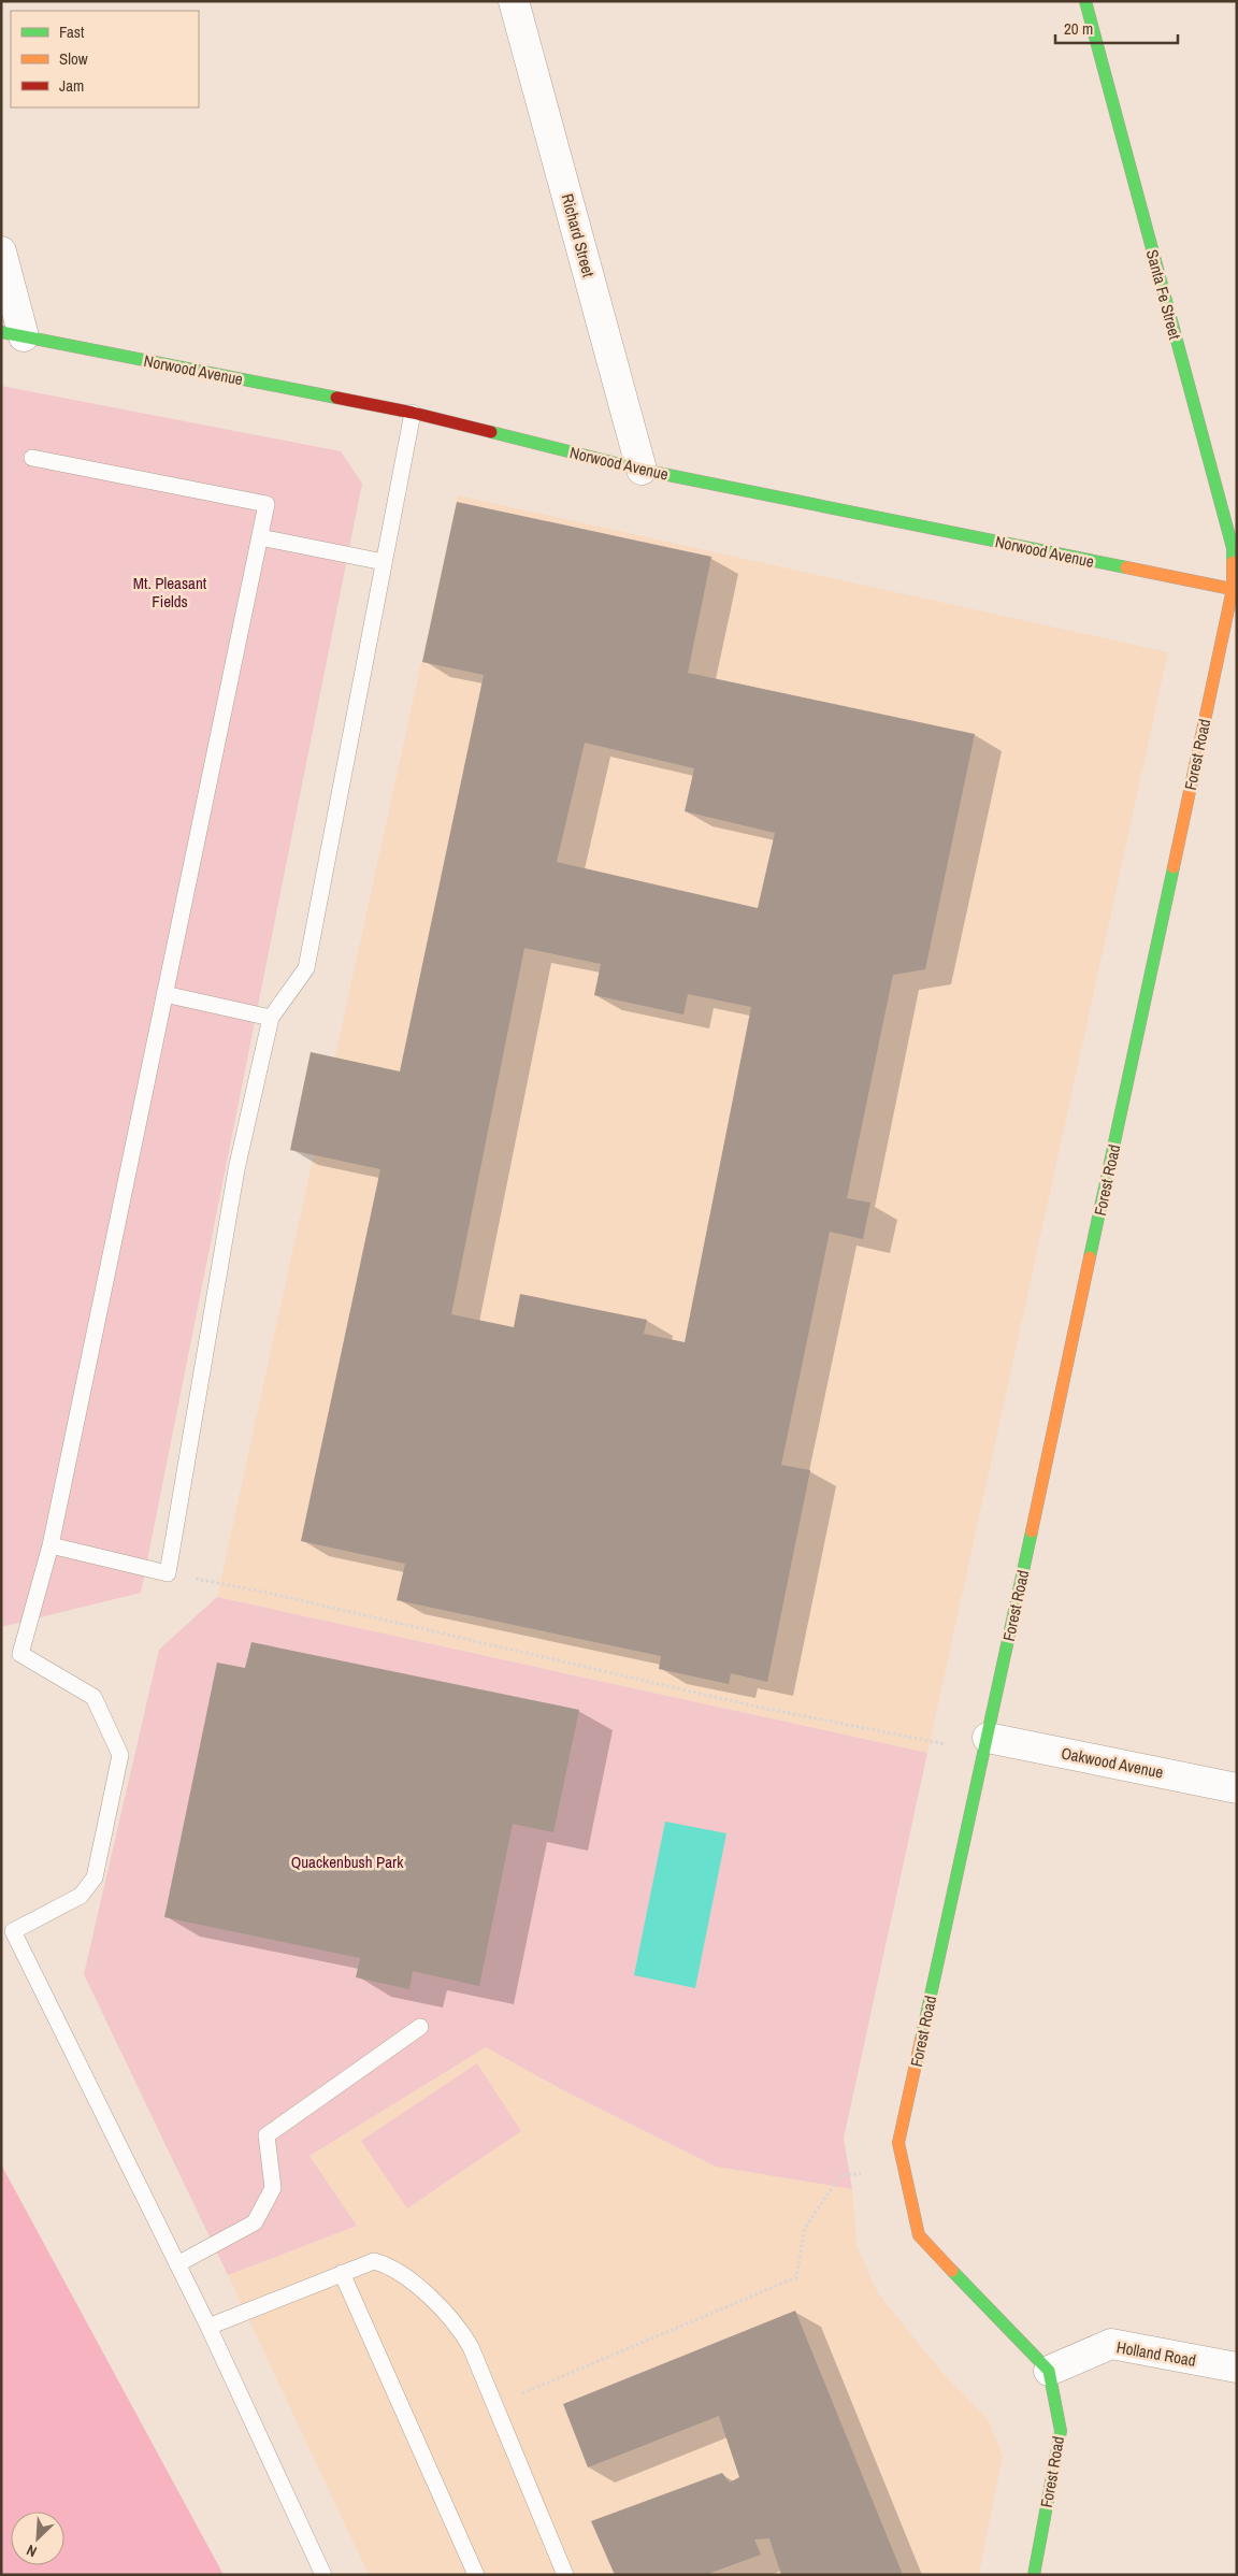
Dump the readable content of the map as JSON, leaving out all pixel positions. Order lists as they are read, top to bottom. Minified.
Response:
{"streets":{"street":["Richard Street","Santa Fe Street","Norwood Avenue","Forest Road","Oakwood Avenue","Holland Road"]},"crossings":[["Richard Street","Norwood Avenue"],["Santa Fe Street","Norwood Avenue"],["Santa Fe Street","Forest Road"],["Norwood Avenue","Forest Road"],["Forest Road","Oakwood Avenue"],["Forest Road","Holland Road"]],"parks":["Mt. Pleasant Fields","Quackenbush Park"],"legend":["Fast","Slow","Jam"],"scale_bar":"20 m","north":"bottom left"}
